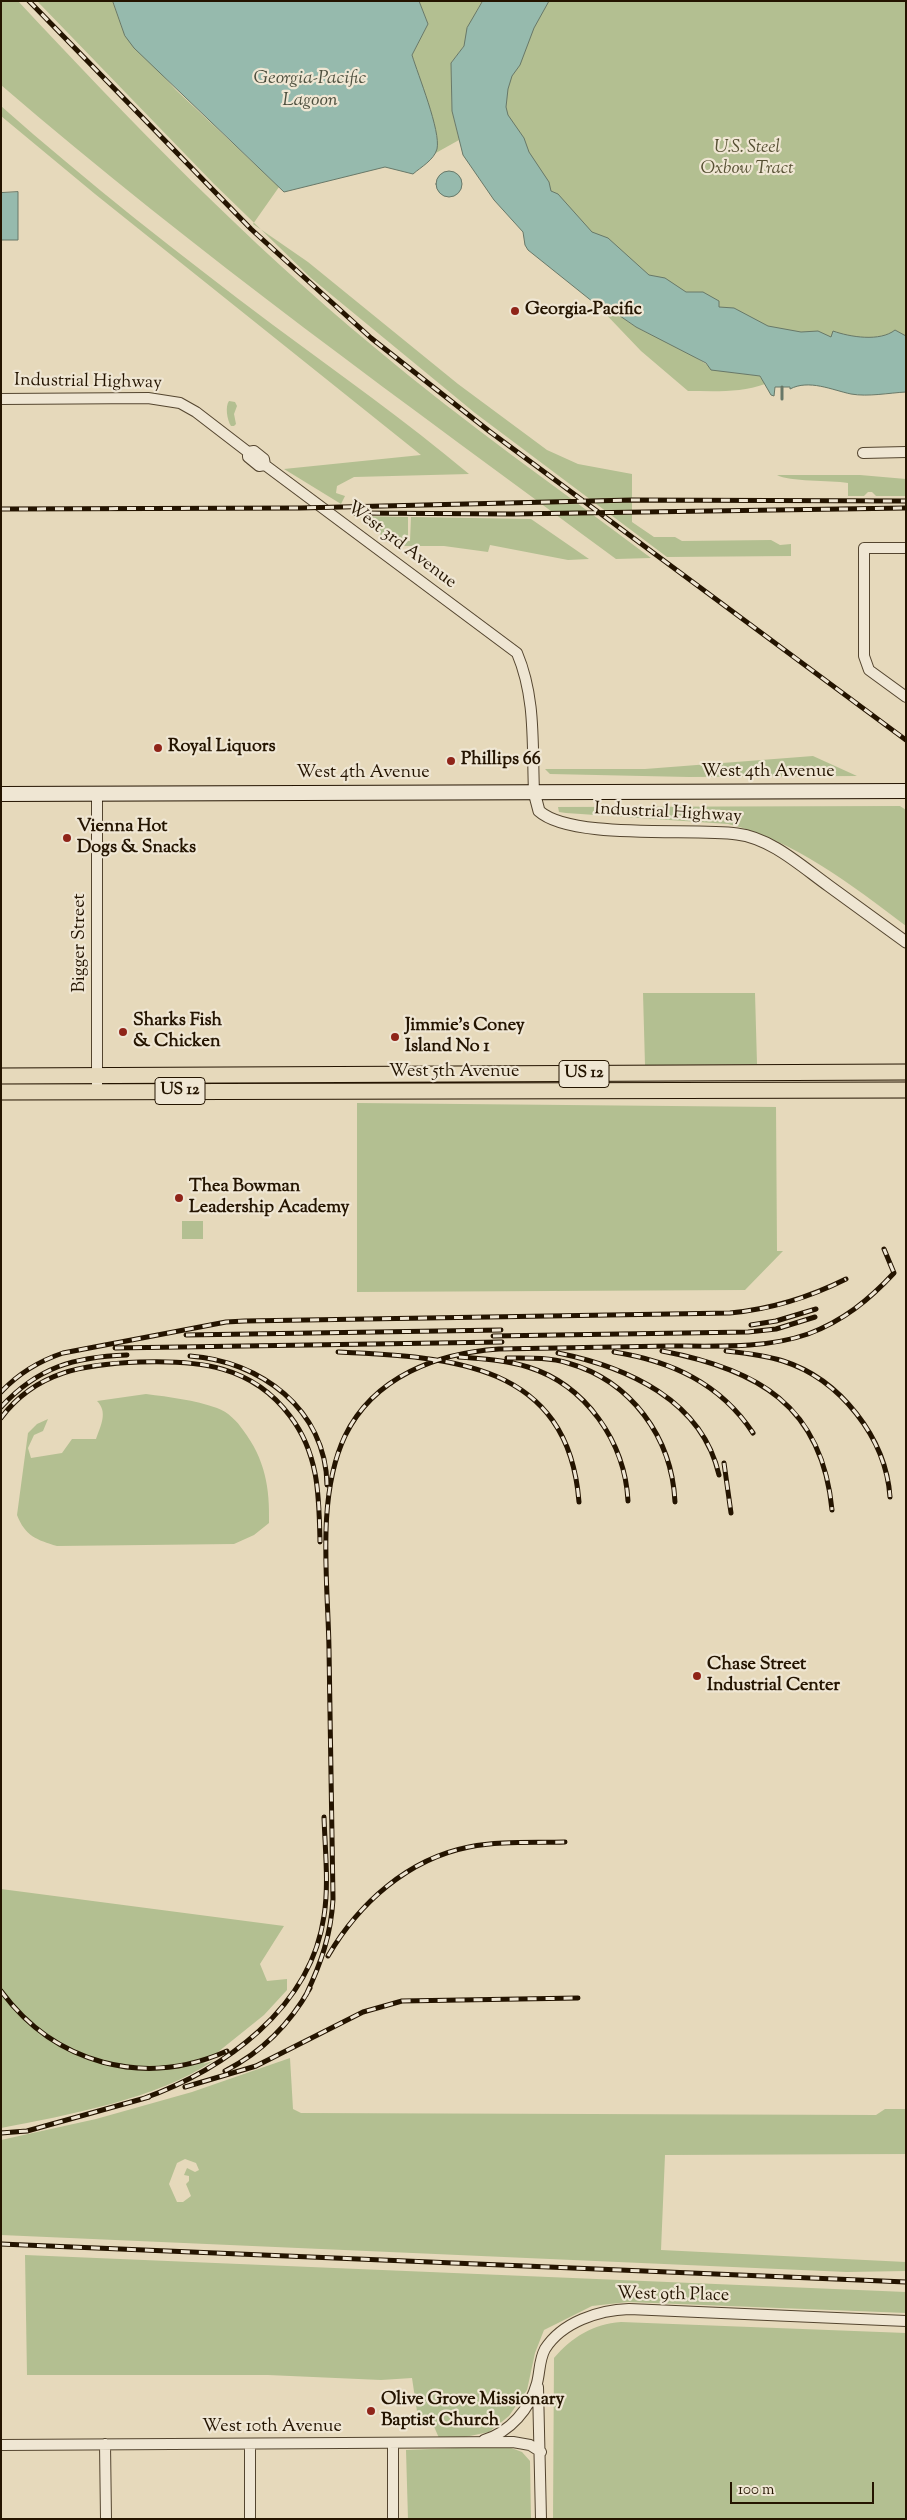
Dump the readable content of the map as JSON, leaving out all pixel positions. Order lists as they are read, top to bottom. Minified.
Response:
{"streets":{"main road":["West 4th Avenue","West 5th Avenue","US 12"],"street":["Industrial Highway","West 3rd Avenue","Bigger Street","West 9th Place","West 10th Avenue"]},"crossings":[["Industrial Highway","West 3rd Avenue"],["Industrial Highway","West 4th Avenue"],["West 3rd Avenue","West 4th Avenue"],["West 4th Avenue","Bigger Street"],["Bigger Street","West 5th Avenue"],["West 9th Place","West 10th Avenue"]],"water":["Georgia-Pacific Lagoon"],"parks":["U.S. Steel Oxbow Tract"],"places":["Georgia-Pacific","Royal Liquors","Phillips 66","Vienna Hot Dogs & Snacks","Sharks Fish & Chicken","Jimmie's Coney Island No 1","Thea Bowman Leadership Academy","Chase Street Industrial Center","Olive Grove Missionary Baptist Church"],"scale_bar":"100 m"}
